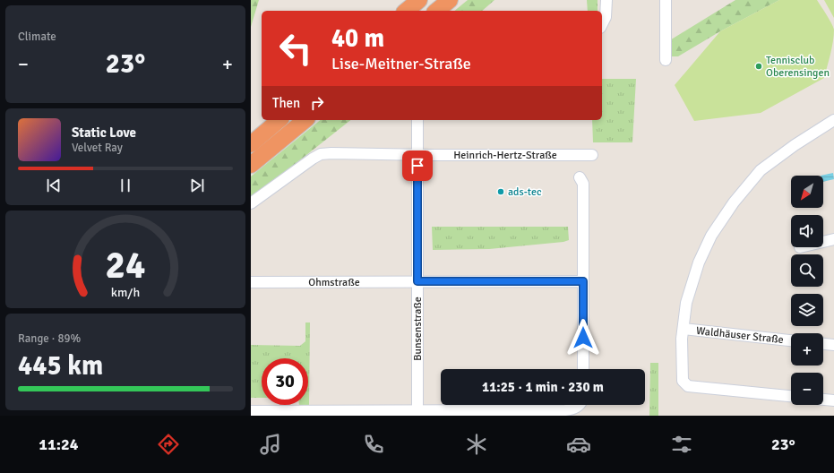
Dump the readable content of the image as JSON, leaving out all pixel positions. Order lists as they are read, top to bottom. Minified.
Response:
{"streets":{"street":["Heinrich-Hertz-Straße","Ohmstraße","Bunsenstraße","Waldhäuser Straße"]},"crossings":[["Heinrich-Hertz-Straße","Bunsenstraße"],["Ohmstraße","Bunsenstraße"]],"places":["Tennisclub Oberensingen","ads-tec"],"north":"bottom left","page":{"tile":["Climate",["Range · 89%","445 km"]],"turn":["40 m","Lise-Meitner-Straße"],"heat":["−","23°","+"],"then":"Then","song":["Static Love","Velvet Ray"],"map_buttons":["+","−"],"limit":"30","trip":"11:25 · 1 min · 230 m","tabs":["11:24","23°"],"gauge":["24","km/h"]}}
